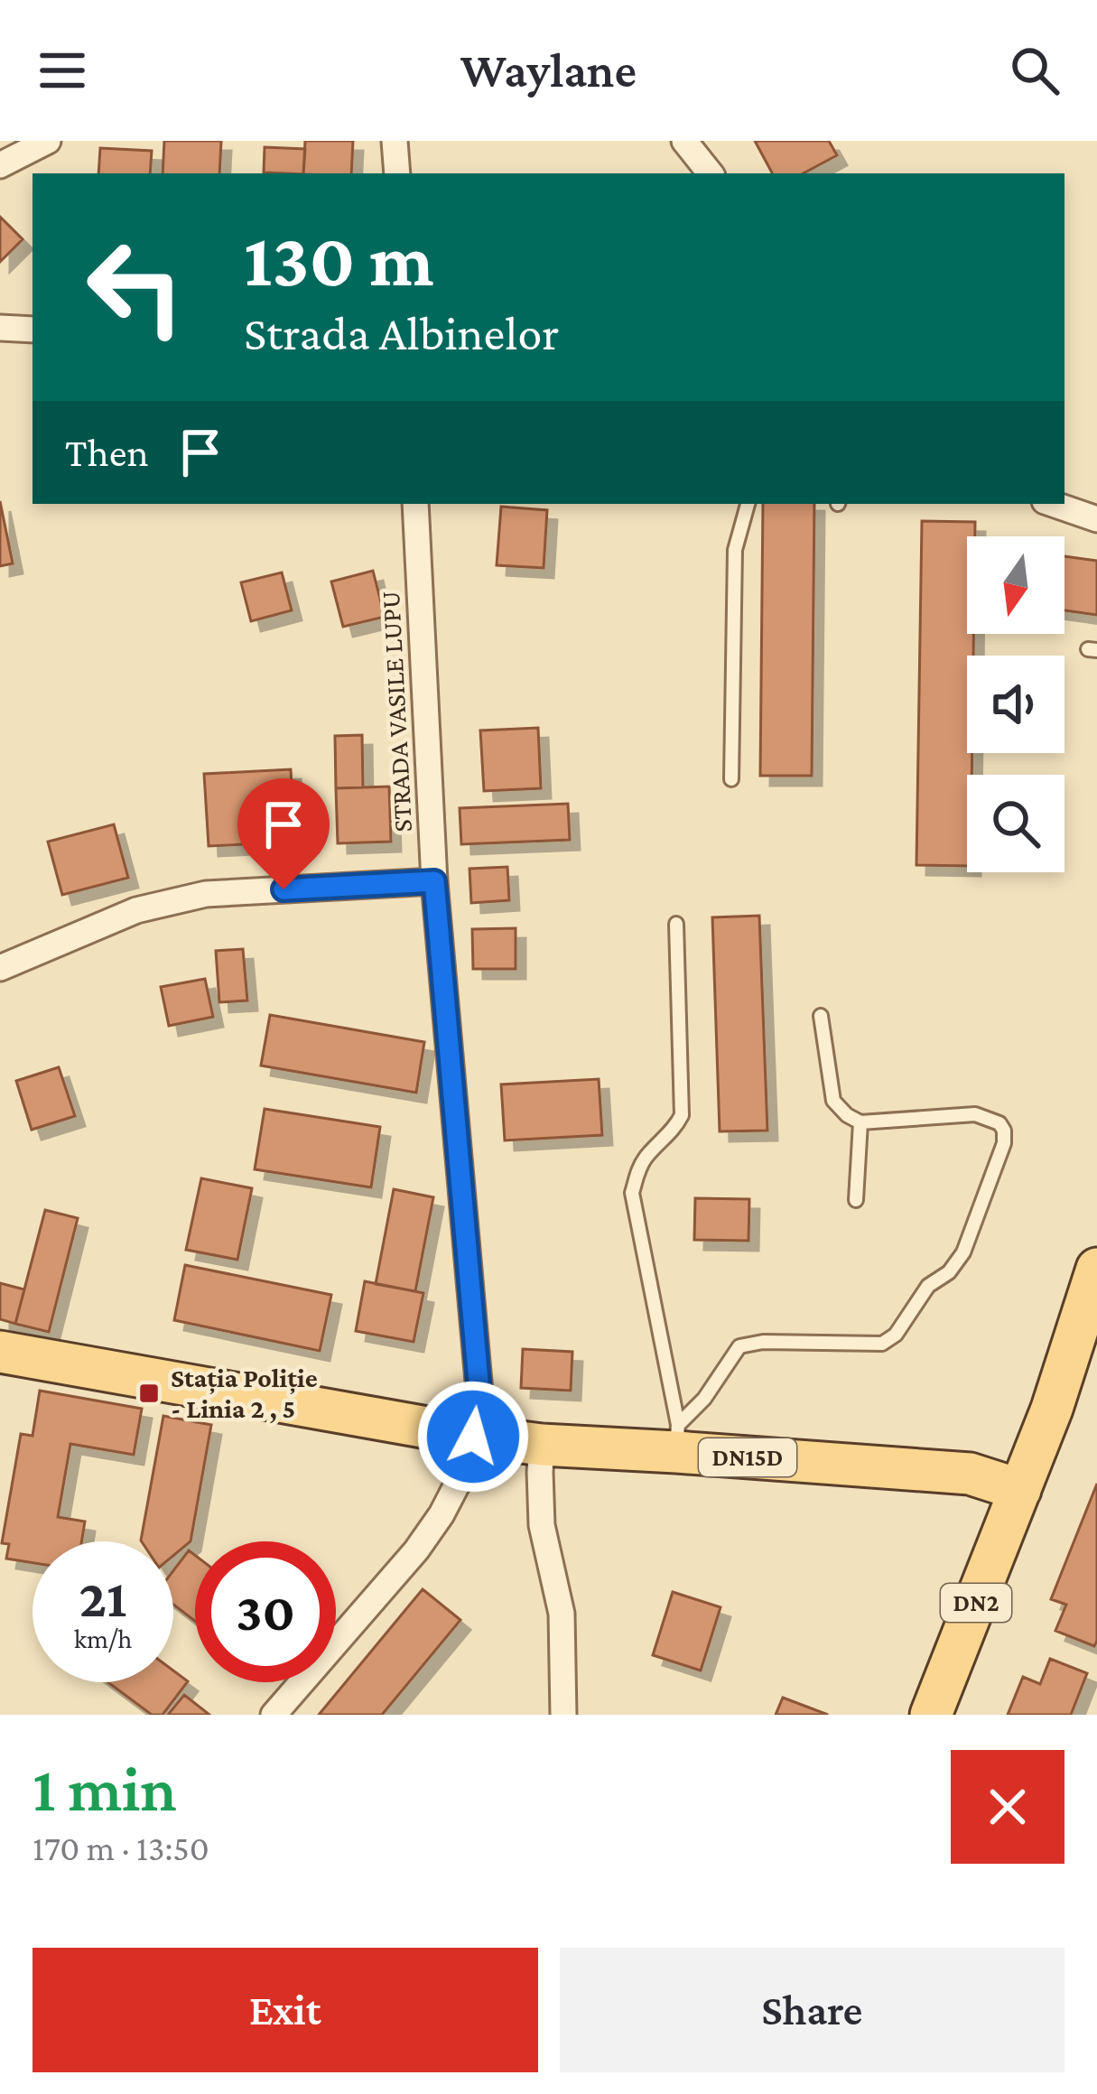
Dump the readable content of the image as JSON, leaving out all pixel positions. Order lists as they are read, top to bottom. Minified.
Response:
{"streets":{"main road":["DN15D","DN2"],"street":["STRADA VASILE LUPU"]},"crossings":[["STRADA VASILE LUPU","DN15D"],["DN15D","DN2"]],"places":{"transit":["Stația Poliție - Linia 2 , 5"]},"north":"bottom","page":{"header":"Waylane","turn":["130 m","Strada Albinelor"],"then":"Then","speed":"21 km/h","limit":"30","heading":["1 min","170 m · 13:50"],"buttons":["Exit","Share"]}}
